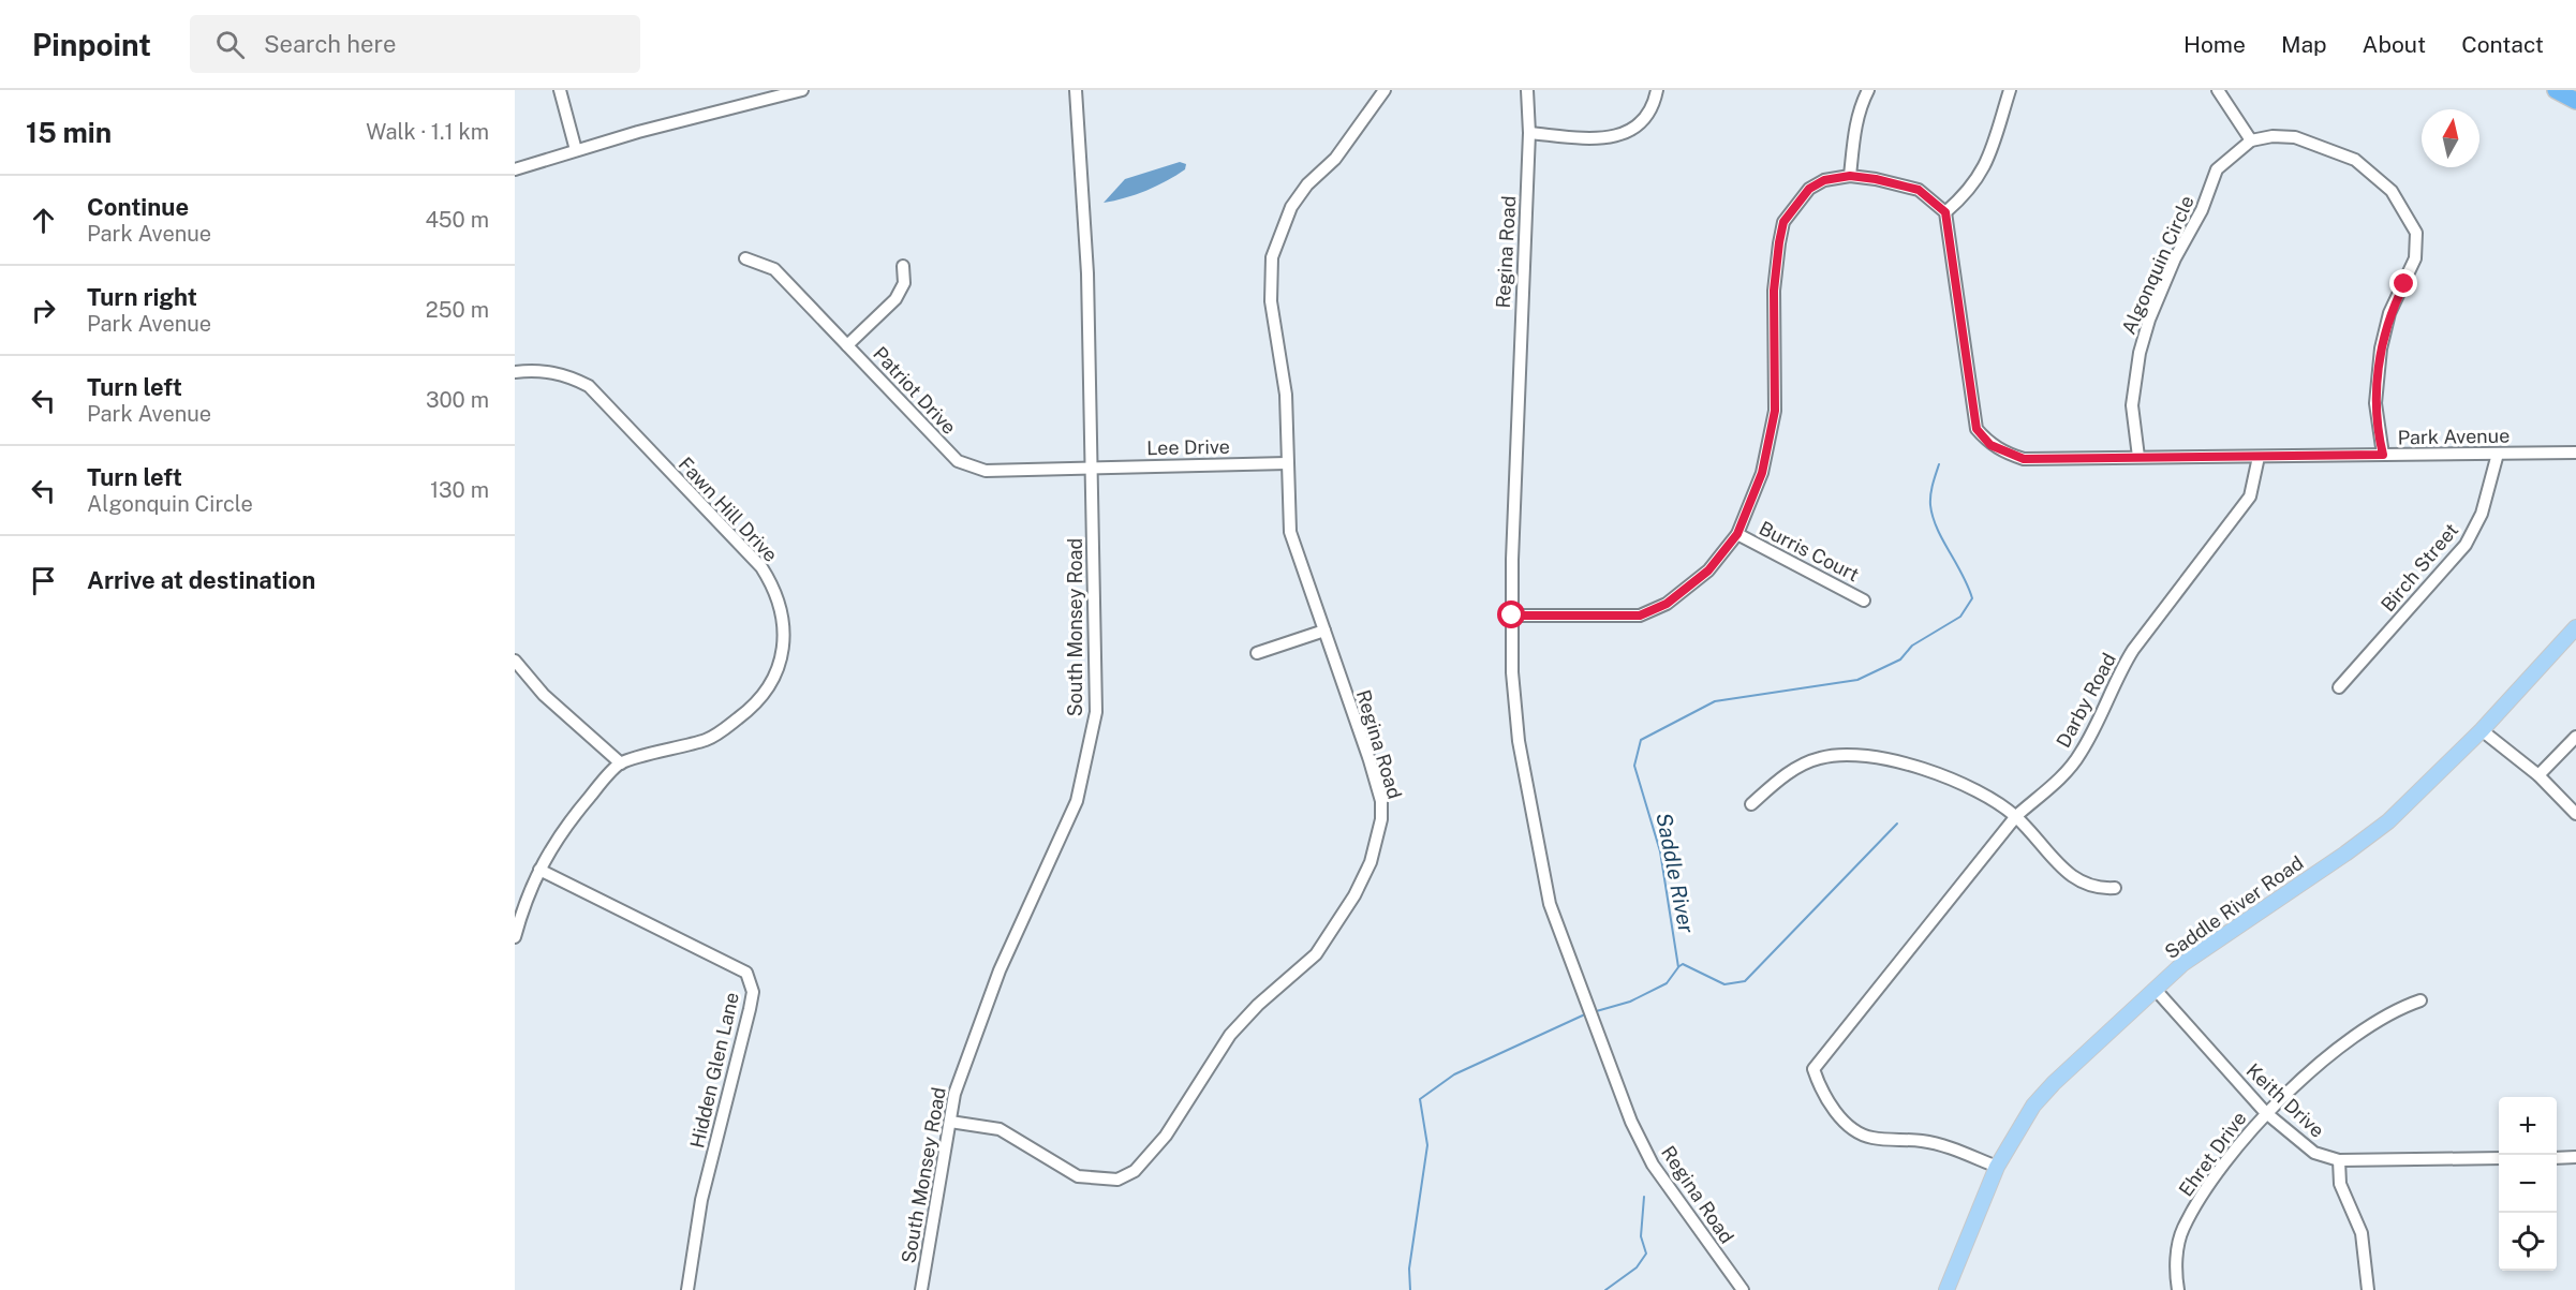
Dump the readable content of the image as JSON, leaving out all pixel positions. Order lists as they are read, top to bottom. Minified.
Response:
{"streets":{"main road":["Saddle River Road"],"street":["Regina Road","Algonquin Circle","Patriot Drive","Park Avenue","Lee Drive","Fawn Hill Drive","Burris Court","Birch Street","South Monsey Road","Darby Road","Hidden Glen Lane","Keith Drive","Ehret Drive"]},"crossings":[["Regina Road","Lee Drive"],["Regina Road","South Monsey Road"],["Algonquin Circle","Park Avenue"],["Patriot Drive","Lee Drive"],["Patriot Drive","South Monsey Road"],["Park Avenue","Birch Street"],["Park Avenue","Darby Road"],["Lee Drive","South Monsey Road"],["Darby Road","Saddle River Road"],["Saddle River Road","Keith Drive"],["Keith Drive","Ehret Drive"]],"water":["Saddle River"],"north":"top","page":{"header":"Pinpoint","search":"Search here","nav":["Home","Map","About","Contact"],"heading":["15 min","Walk · 1.1 km"],"list":[["Continue","Park Avenue","450 m"],["Turn right","Park Avenue","250 m"],["Turn left","Park Avenue","300 m"],["Turn left","Algonquin Circle","130 m"],"Arrive at destination"],"map_buttons":["+","−"]}}
